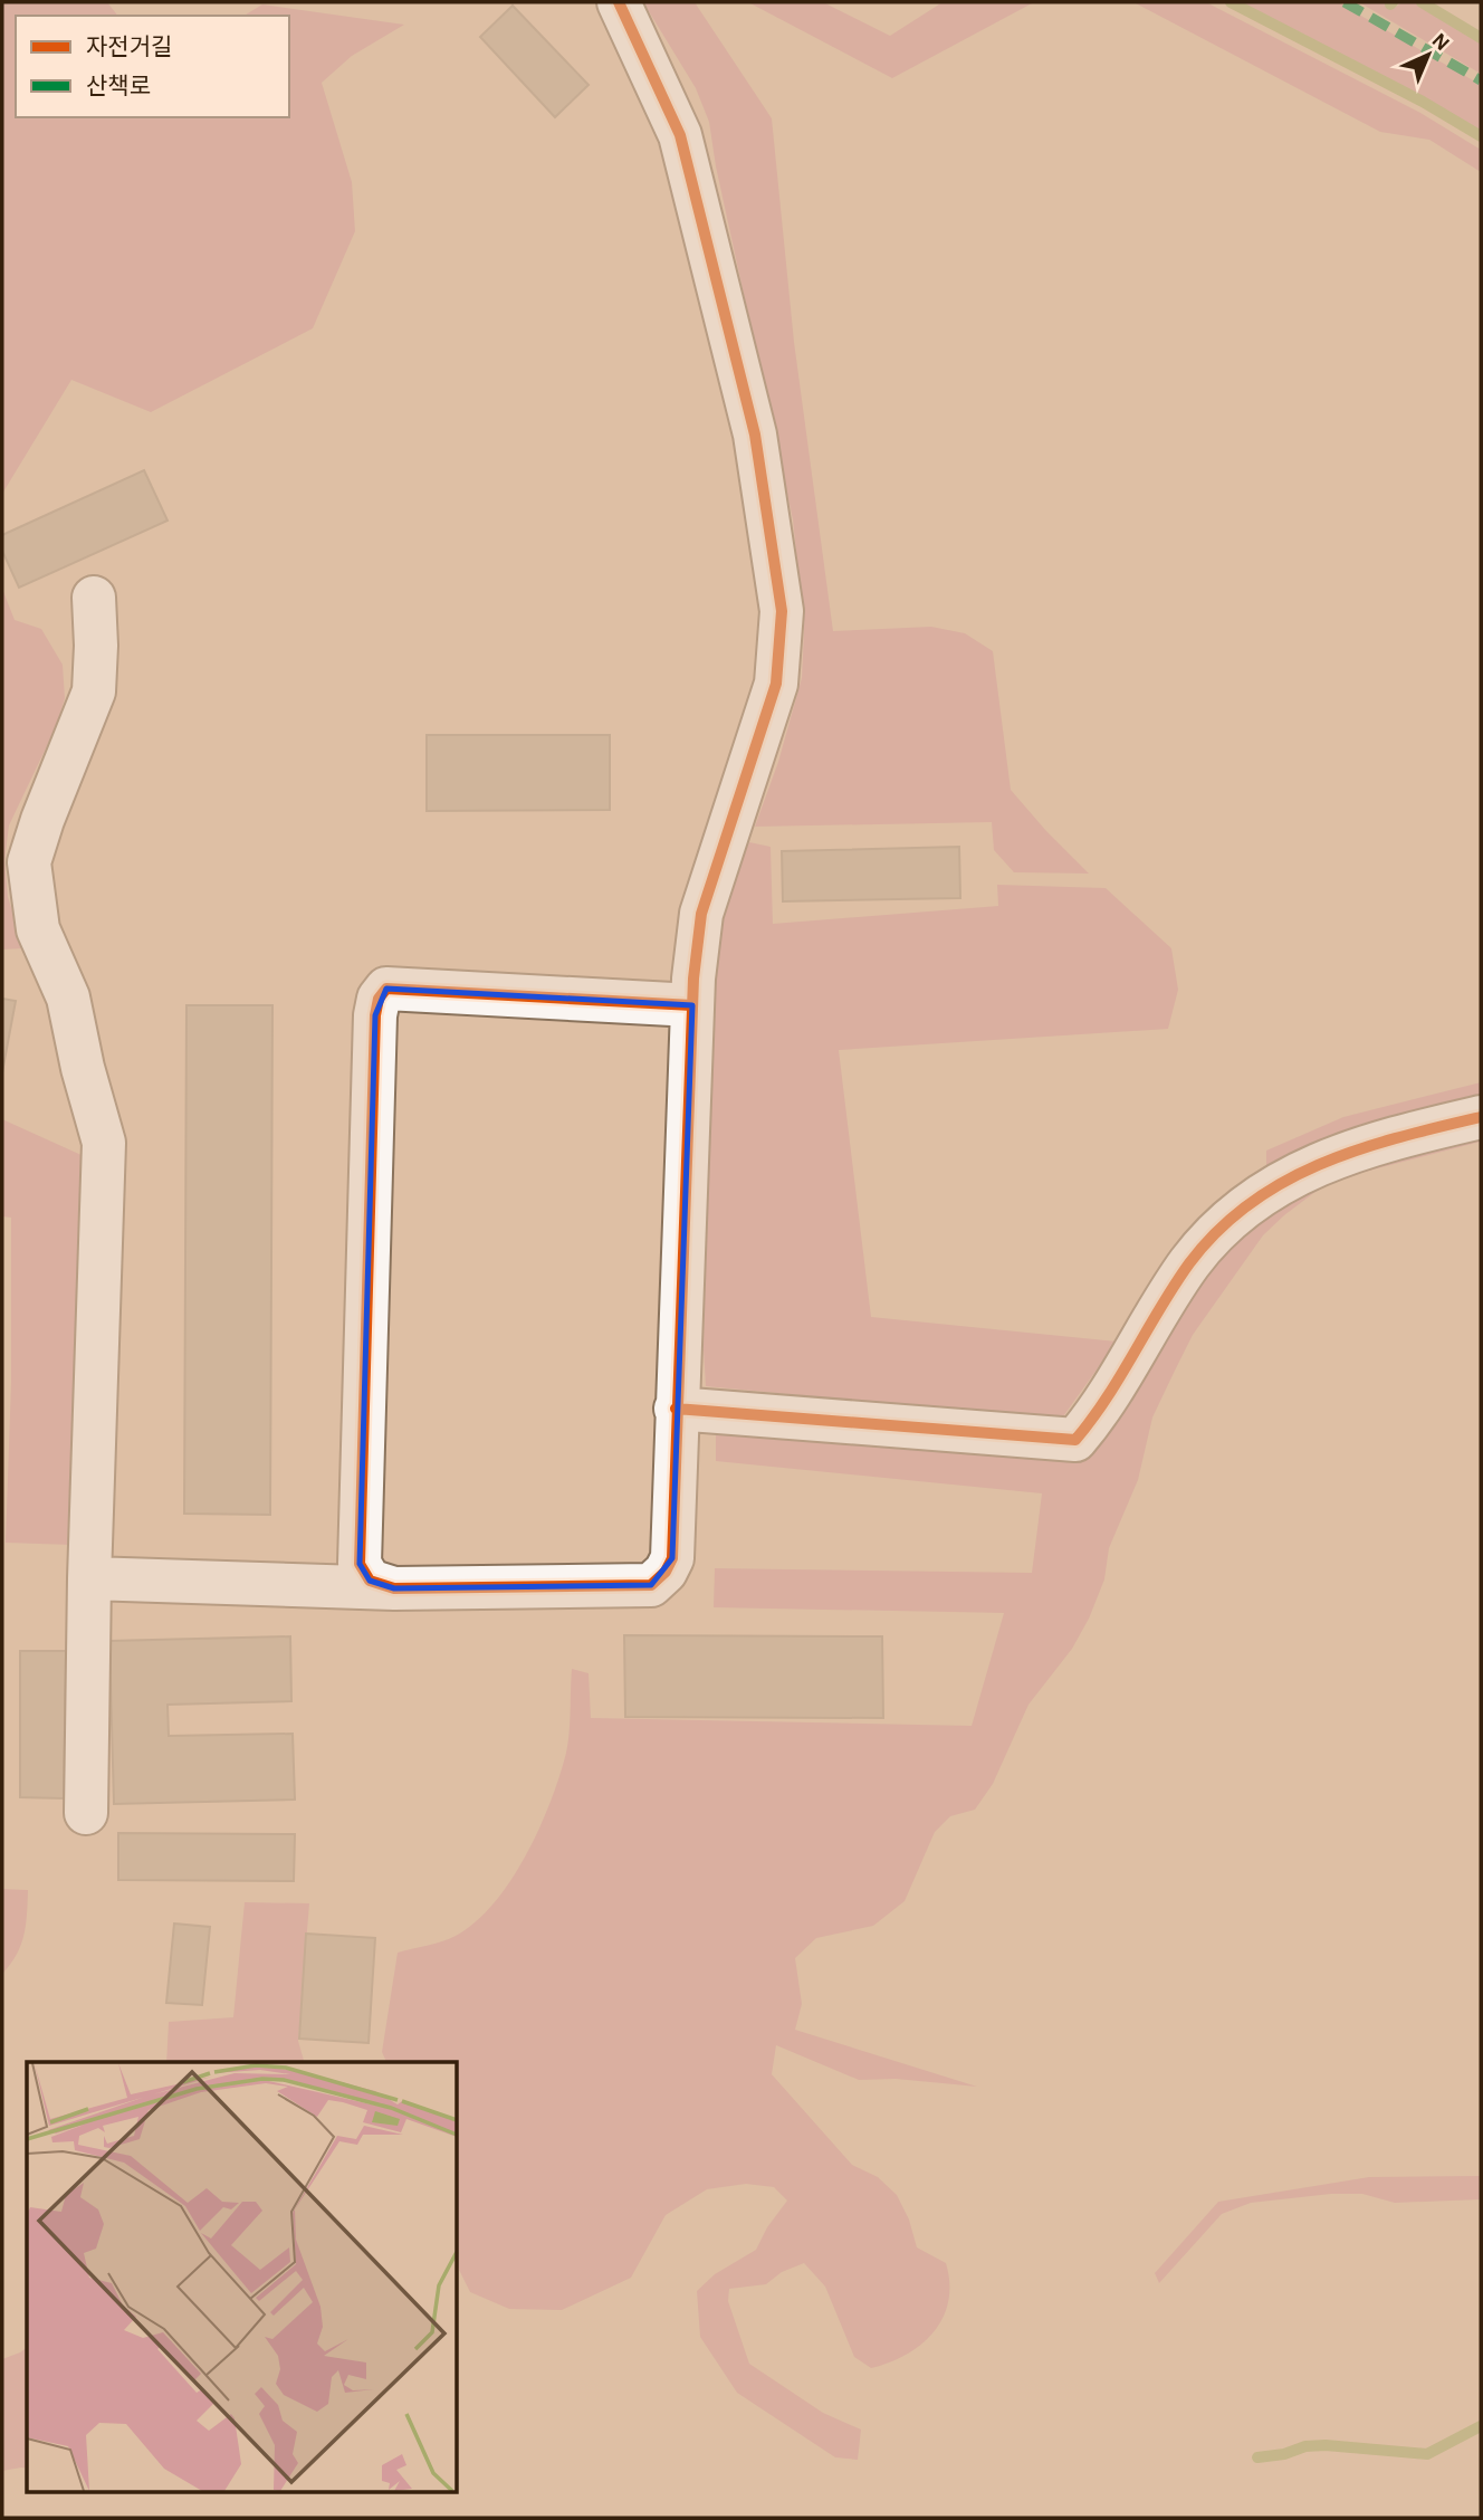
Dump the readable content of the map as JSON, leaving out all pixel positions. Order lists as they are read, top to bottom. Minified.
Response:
{"legend":["자전거길","산책로"],"north":"top right"}
